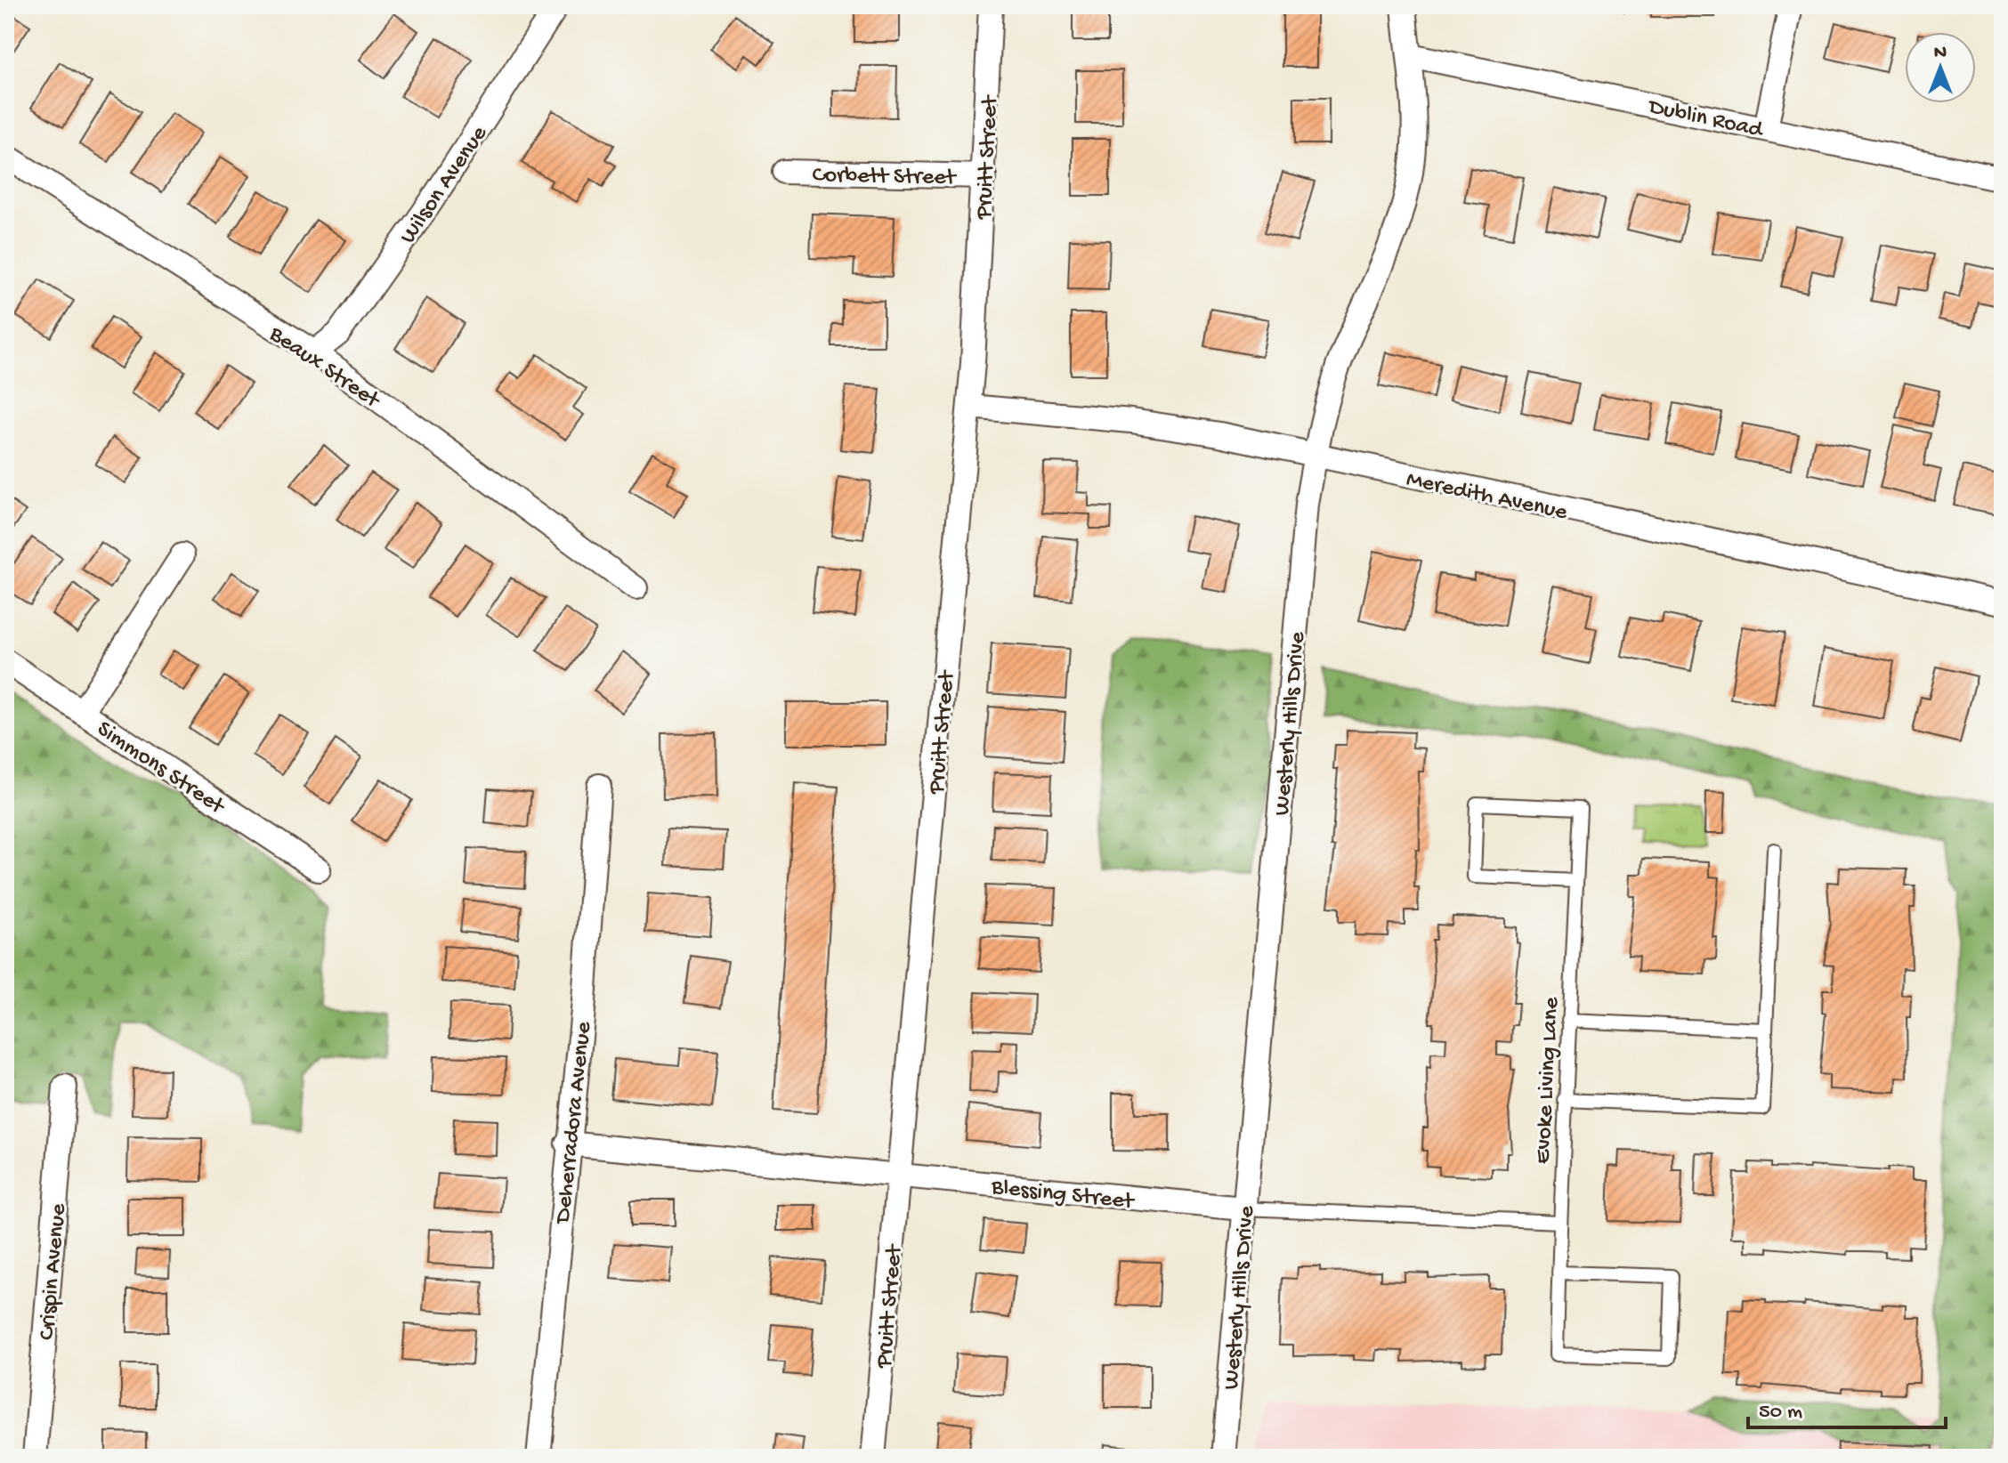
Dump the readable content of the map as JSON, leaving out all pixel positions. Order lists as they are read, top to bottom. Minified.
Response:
{"streets":{"street":["Dublin Road","Pruitt Street","Corbett Street","Wilson Avenue","Beaux Street","Meredith Avenue","Westerly Hills Drive","Simmons Street","Deherradora Avenue","Blessing Street","Crispin Avenue"],"lane":["Evoke Living Lane"]},"crossings":[["Dublin Road","Westerly Hills Drive"],["Pruitt Street","Corbett Street"],["Pruitt Street","Meredith Avenue"],["Pruitt Street","Blessing Street"],["Wilson Avenue","Beaux Street"],["Meredith Avenue","Westerly Hills Drive"],["Westerly Hills Drive","Blessing Street"],["Evoke Living Lane","Blessing Street"],["Deherradora Avenue","Blessing Street"]],"scale_bar":"50 m","north":"top"}
